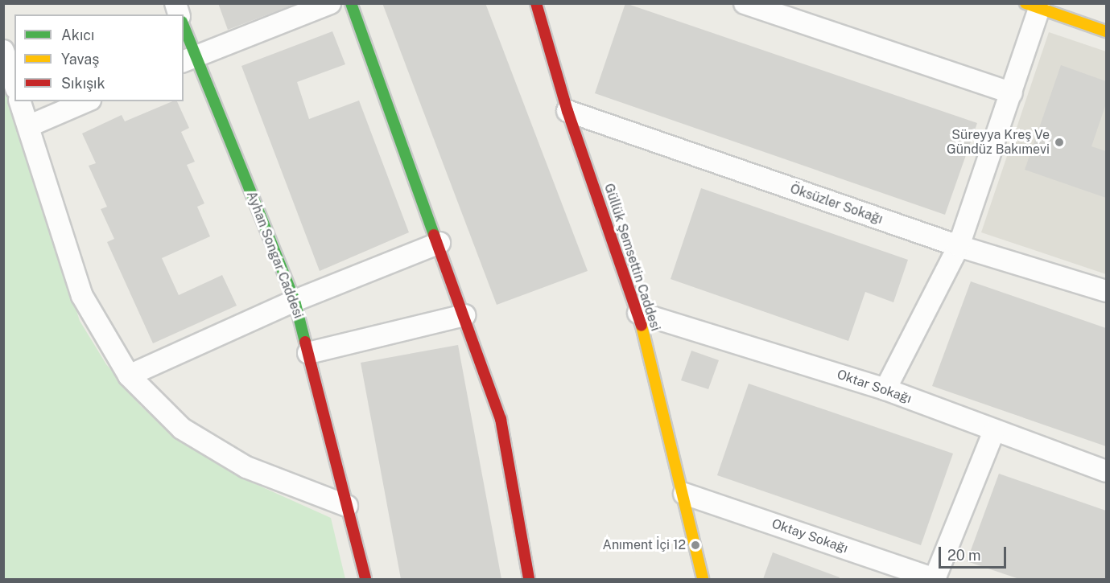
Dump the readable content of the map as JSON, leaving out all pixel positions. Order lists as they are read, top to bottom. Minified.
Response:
{"streets":{"street":["Öksüzler Sokağı","Ayhan Songar Caddesi","Güllük Şemsettin Caddesi","Oktar Sokağı","Oktay Sokağı"]},"crossings":[["Öksüzler Sokağı","Güllük Şemsettin Caddesi"],["Güllük Şemsettin Caddesi","Oktar Sokağı"],["Güllük Şemsettin Caddesi","Oktay Sokağı"]],"places":["Süreyya Kreş Ve Gündüz Bakımevi","Anıment İçi 12"],"legend":["Akıcı","Yavaş","Sıkışık"],"scale_bar":"20 m"}
